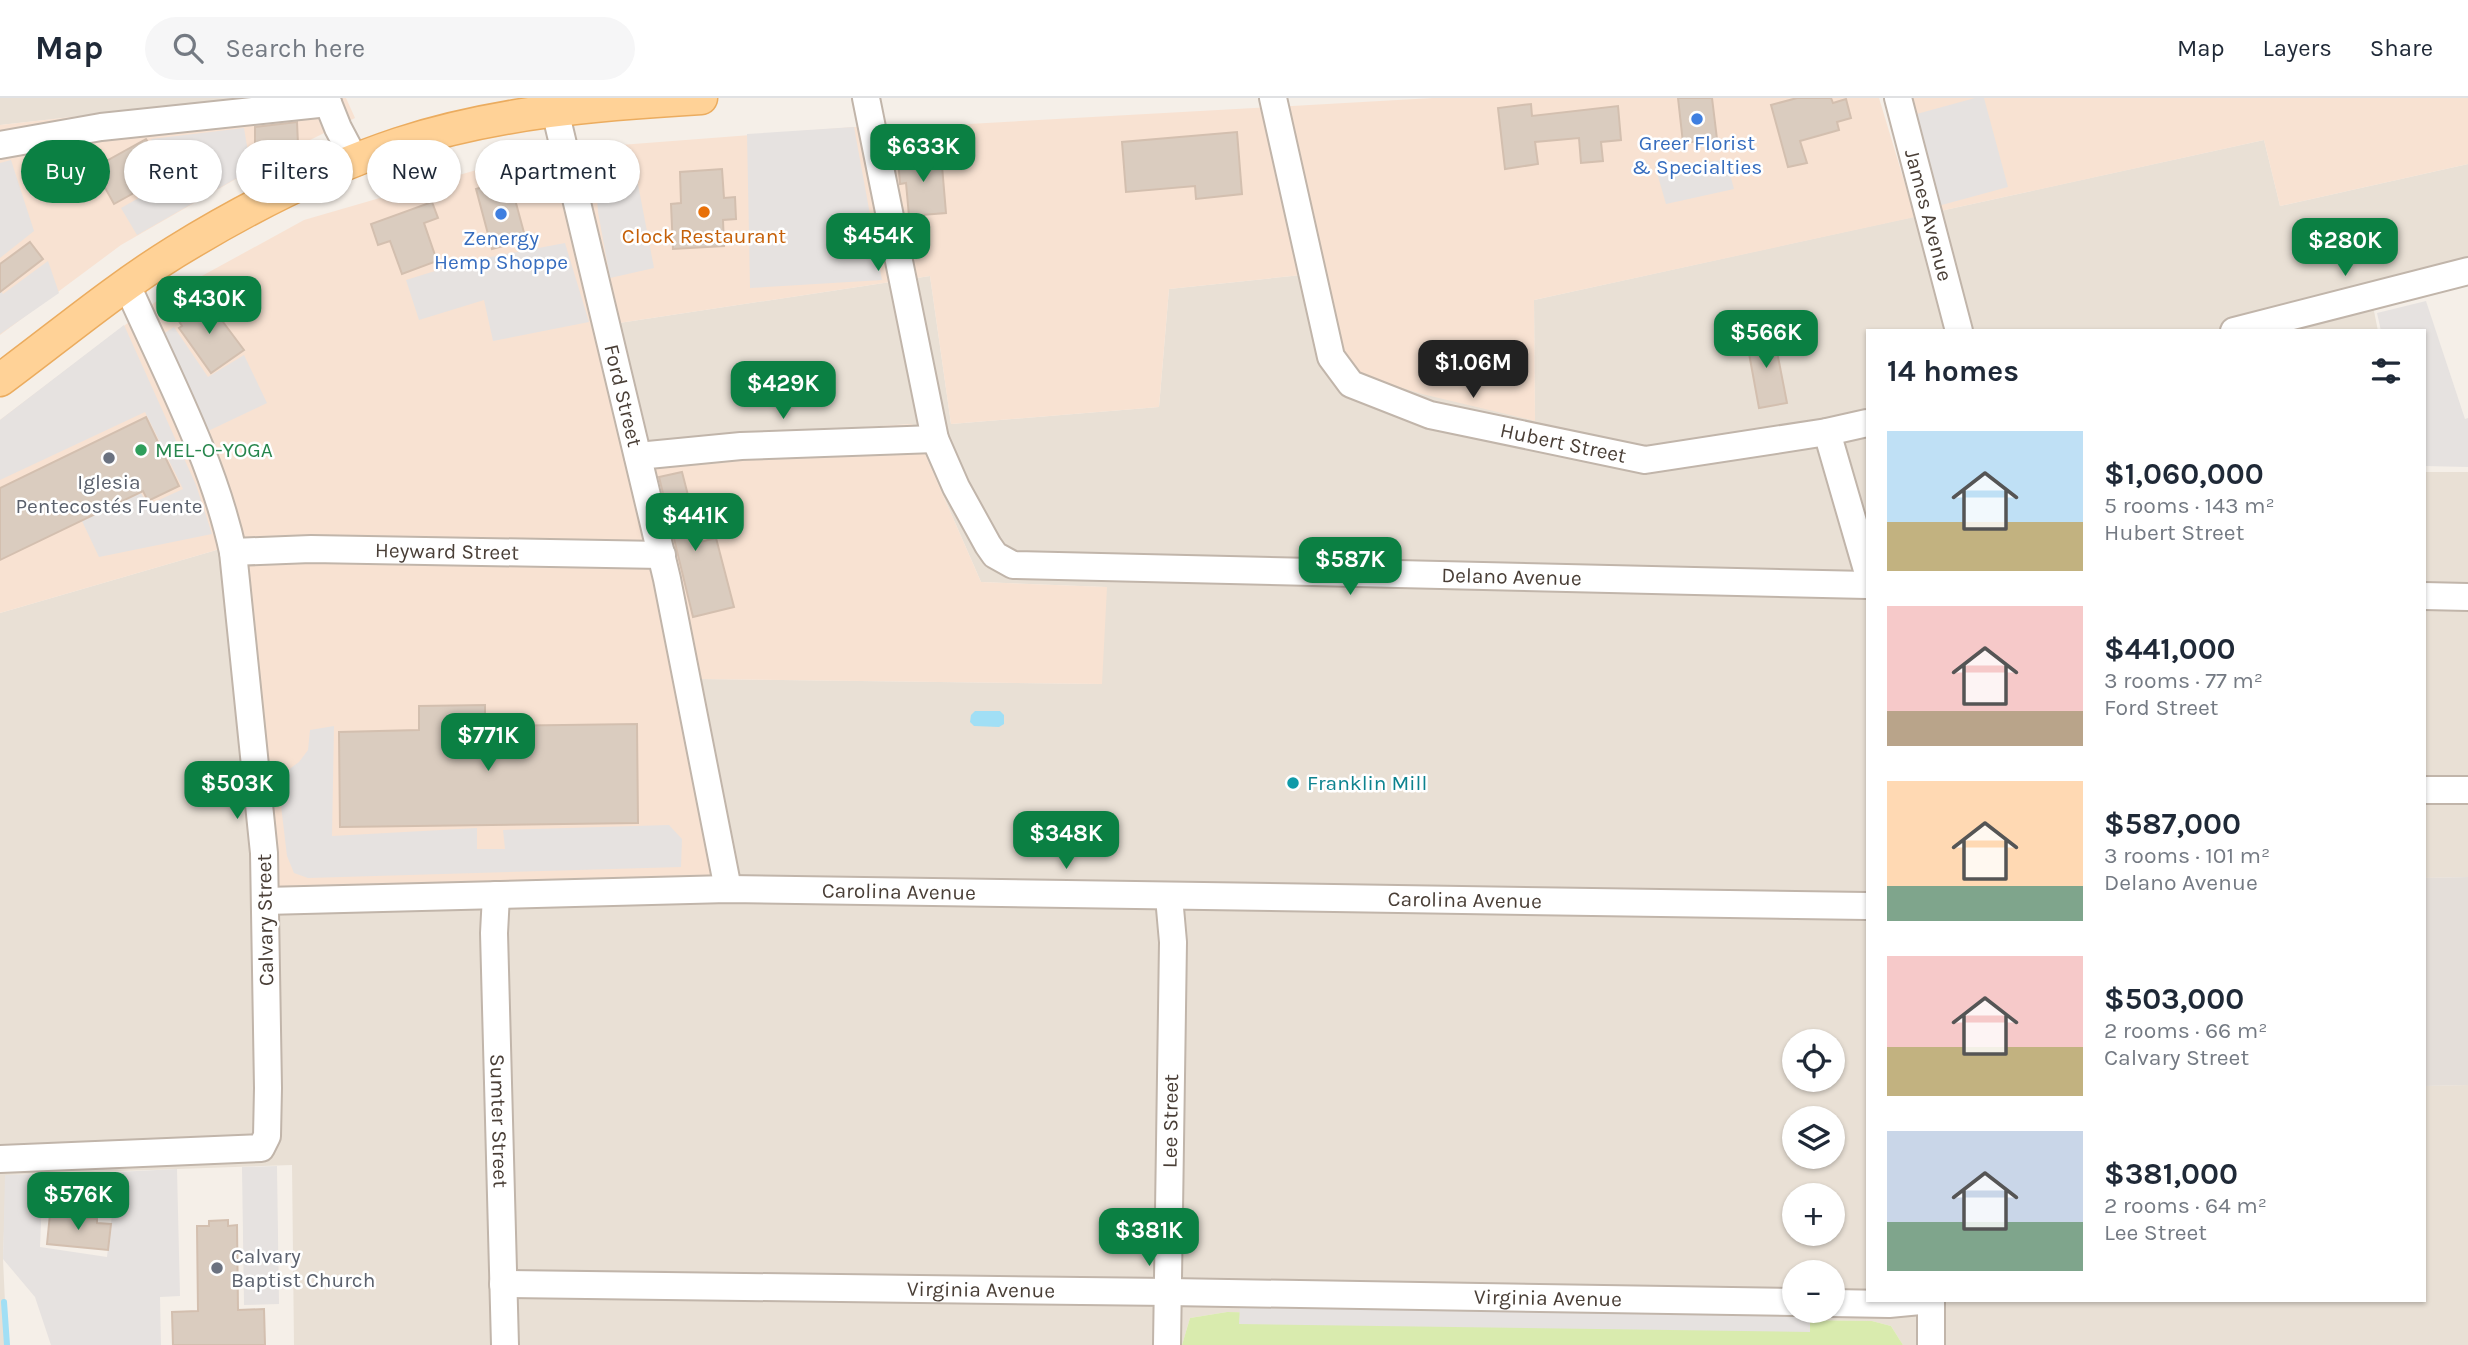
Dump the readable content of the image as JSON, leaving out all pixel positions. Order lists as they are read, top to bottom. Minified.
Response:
{"streets":{"street":["James Avenue","Ford Street","Hubert Street","Heyward Street","Delano Avenue","Carolina Avenue","Calvary Street","Sumter Street","Lee Street","Virginia Avenue"]},"crossings":[["Ford Street","Heyward Street"],["Ford Street","Carolina Avenue"],["Heyward Street","Calvary Street"],["Carolina Avenue","Calvary Street"],["Carolina Avenue","Sumter Street"],["Carolina Avenue","Lee Street"],["Sumter Street","Virginia Avenue"],["Lee Street","Virginia Avenue"]],"places":["Greer Florist & Specialties","Clock Restaurant","Zenergy Hemp Shoppe","MEL-O-YOGA","Iglesia Pentecostés Fuente","Franklin Mill","Calvary Baptist Church"],"page":{"header":"Map","search":"Search here","nav":["Map","Layers","Share"],"price":["$633K","$454K","$280K","$430K","$566K","$1.06M","$429K","$441K","$587K","$771K","$503K","$348K","$576K","$381K"],"chip":["Buy","Rent","Filters","New","Apartment"],"heading":"14 homes","list":[{"name":"$1,060,000","note":"5 rooms · 143 m² · Hubert Street"},{"name":"$441,000","note":"3 rooms · 77 m² · Ford Street"},{"name":"$587,000","note":"3 rooms · 101 m² · Delano Avenue"},{"name":"$503,000","note":"2 rooms · 66 m² · Calvary Street"},{"name":"$381,000","note":"2 rooms · 64 m² · Lee Street"}],"map_buttons":["+","−"]}}
